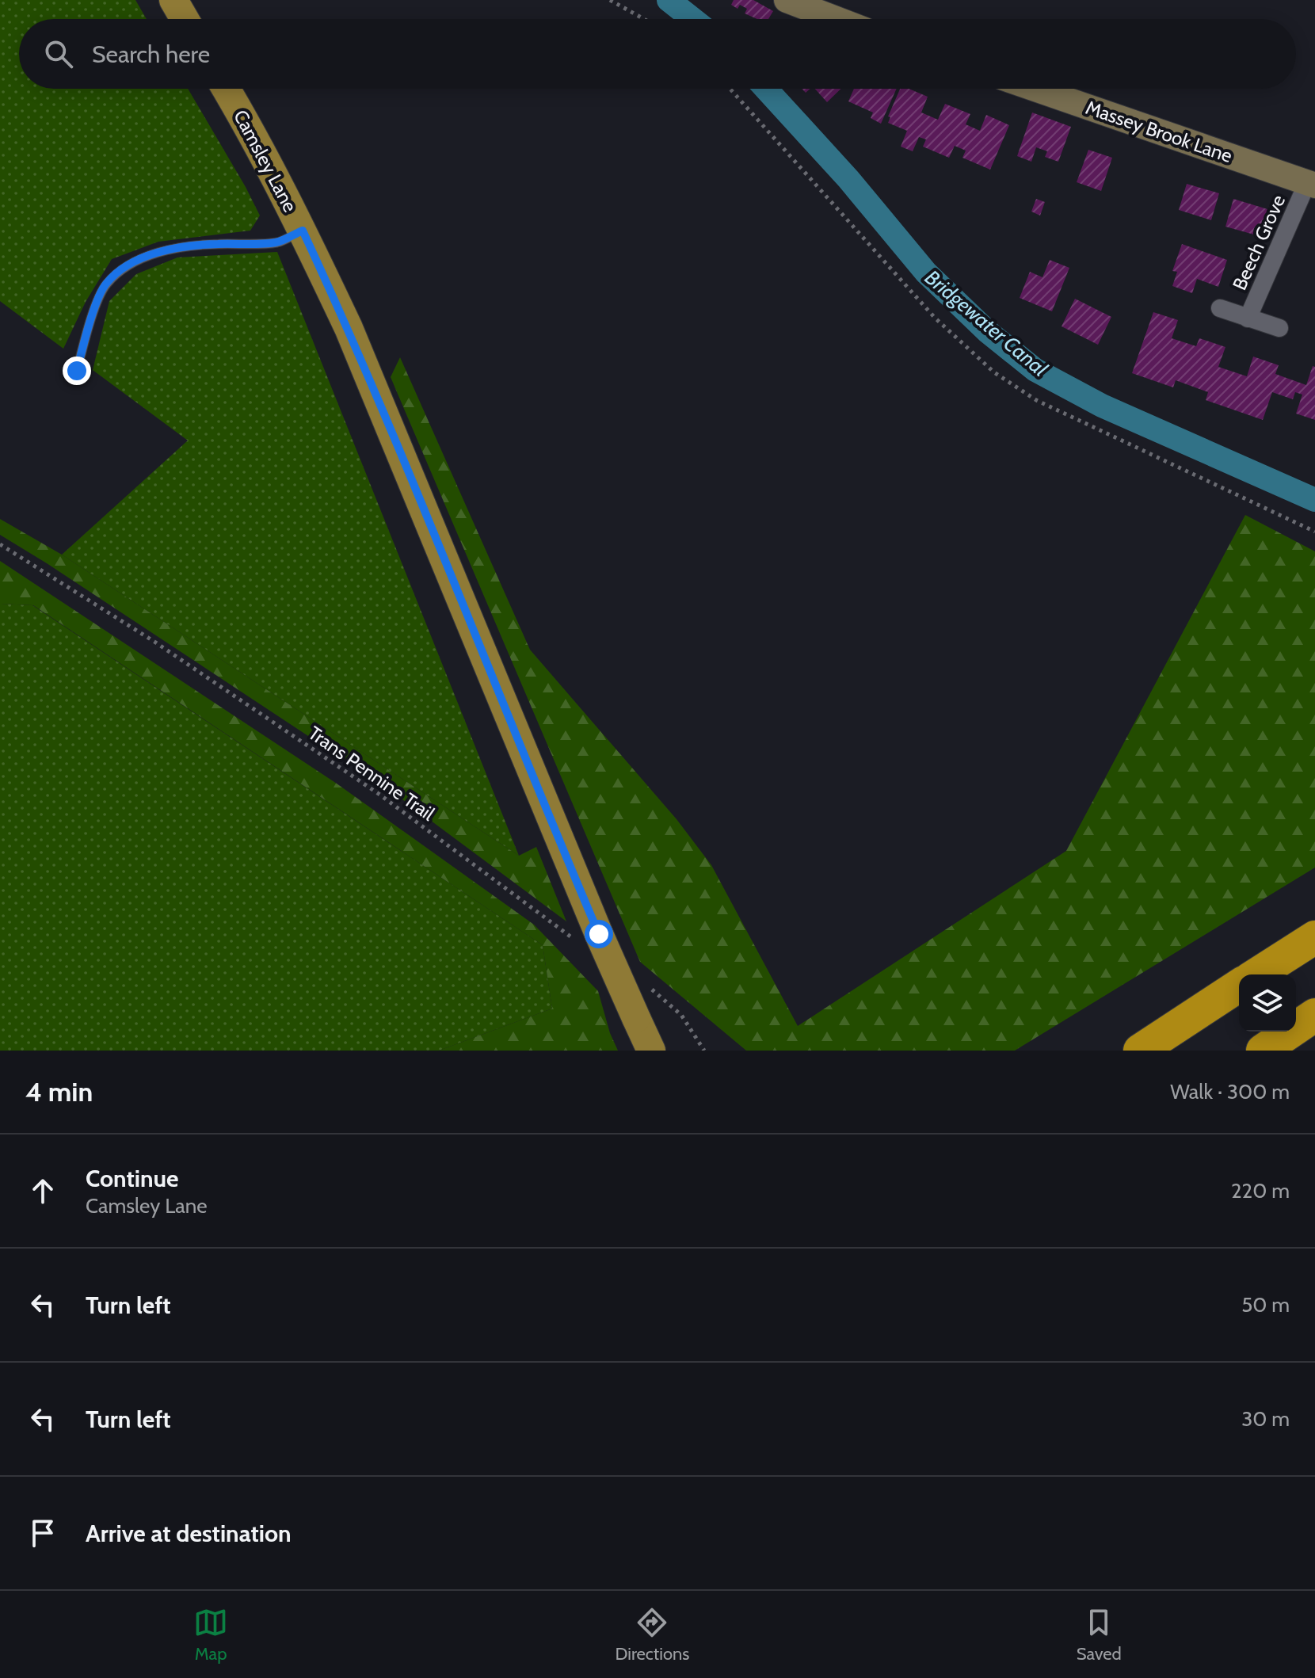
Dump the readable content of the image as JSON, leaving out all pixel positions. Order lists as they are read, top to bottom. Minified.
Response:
{"streets":{"main road":["Camsley Lane"],"street":["Massey Brook Lane","Beech Grove"],"path":["Trans Pennine Trail"]},"crossings":[["Massey Brook Lane","Beech Grove"],["Camsley Lane","Trans Pennine Trail"]],"water":["Bridgewater Canal"],"page":{"search":"Search here","heading":["4 min","Walk · 300 m"],"list":[["Continue","Camsley Lane","220 m"],["Turn left","50 m"],["Turn left","30 m"],"Arrive at destination"],"nav":["Map","Directions","Saved"]}}
